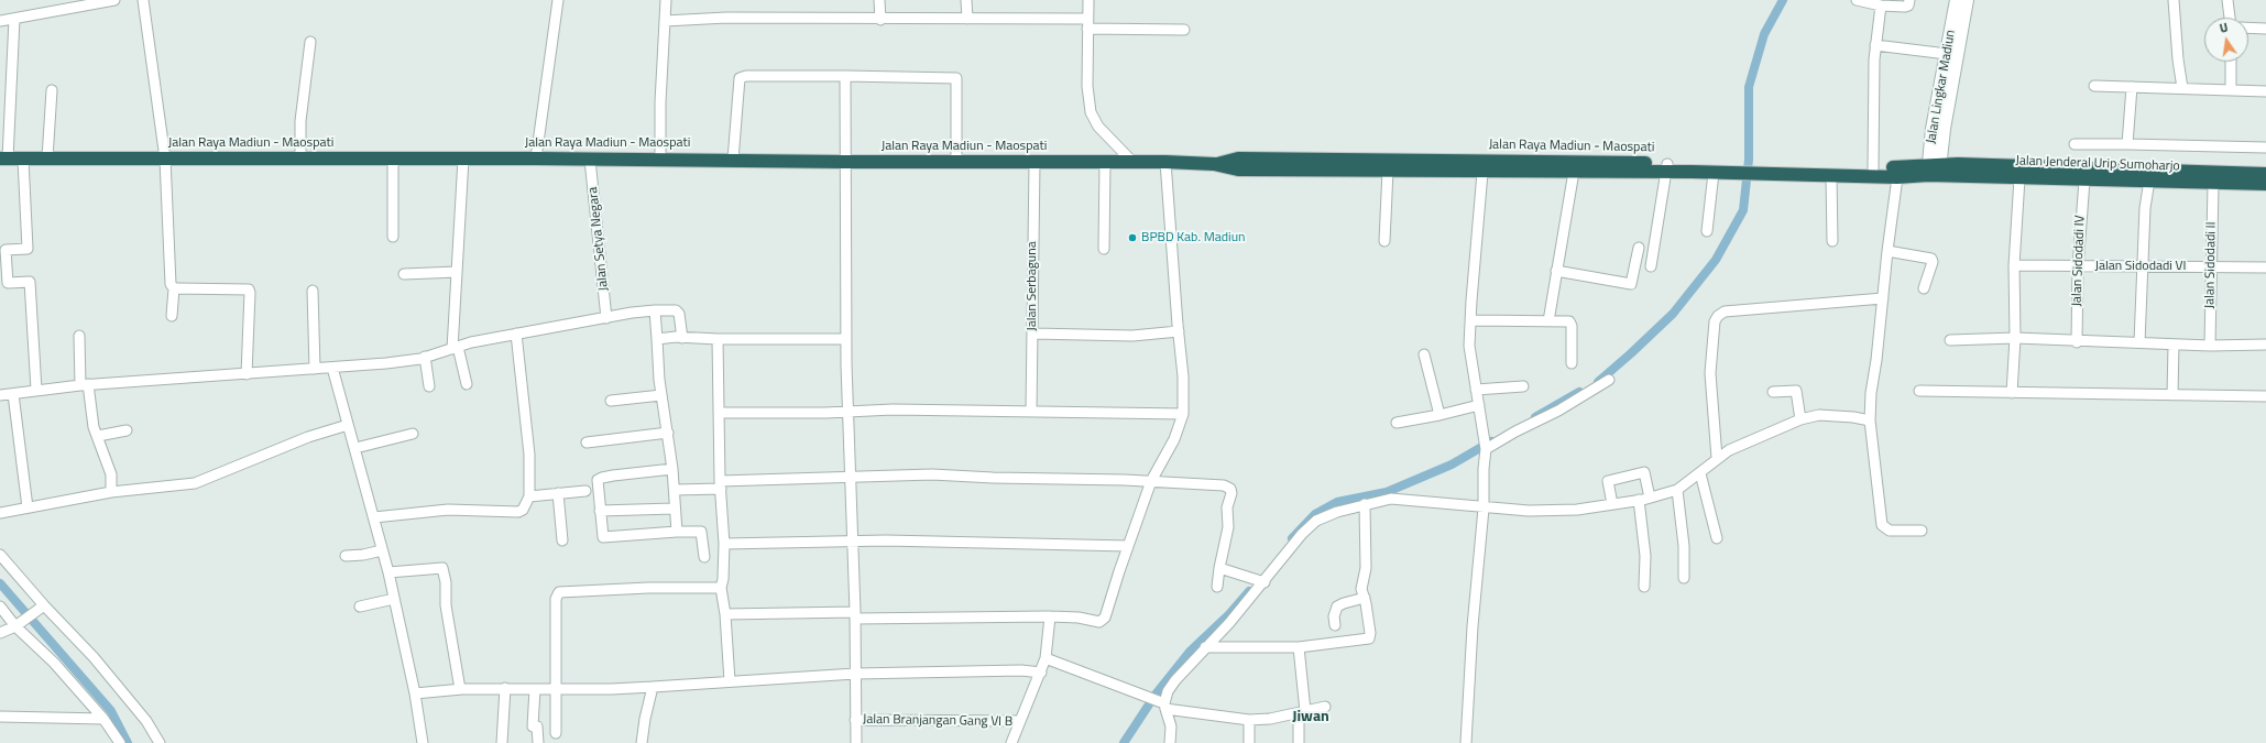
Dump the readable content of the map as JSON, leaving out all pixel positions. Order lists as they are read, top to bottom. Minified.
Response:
{"streets":{"highway":["Jalan Raya Madiun - Maospati","Jalan Jenderal Urip Sumoharjo"],"main road":["Jalan Lingkar Madiun"],"street":["Jalan Setya Negara","Jalan Sidodadi IV","Jalan Sidodadi II","Jalan Sidodadi VI","Jalan Serbaguna","Jalan Branjangan Gang VI B"]},"crossings":[["Jalan Lingkar Madiun","Jalan Raya Madiun - Maospati"],["Jalan Lingkar Madiun","Jalan Jenderal Urip Sumoharjo"],["Jalan Raya Madiun - Maospati","Jalan Jenderal Urip Sumoharjo"],["Jalan Raya Madiun - Maospati","Jalan Setya Negara"],["Jalan Raya Madiun - Maospati","Jalan Serbaguna"],["Jalan Jenderal Urip Sumoharjo","Jalan Sidodadi IV"],["Jalan Jenderal Urip Sumoharjo","Jalan Sidodadi II"],["Jalan Sidodadi IV","Jalan Sidodadi VI"],["Jalan Sidodadi II","Jalan Sidodadi VI"]],"districts":["Jiwan"],"places":["BPBD Kab. Madiun"],"north":"top"}
